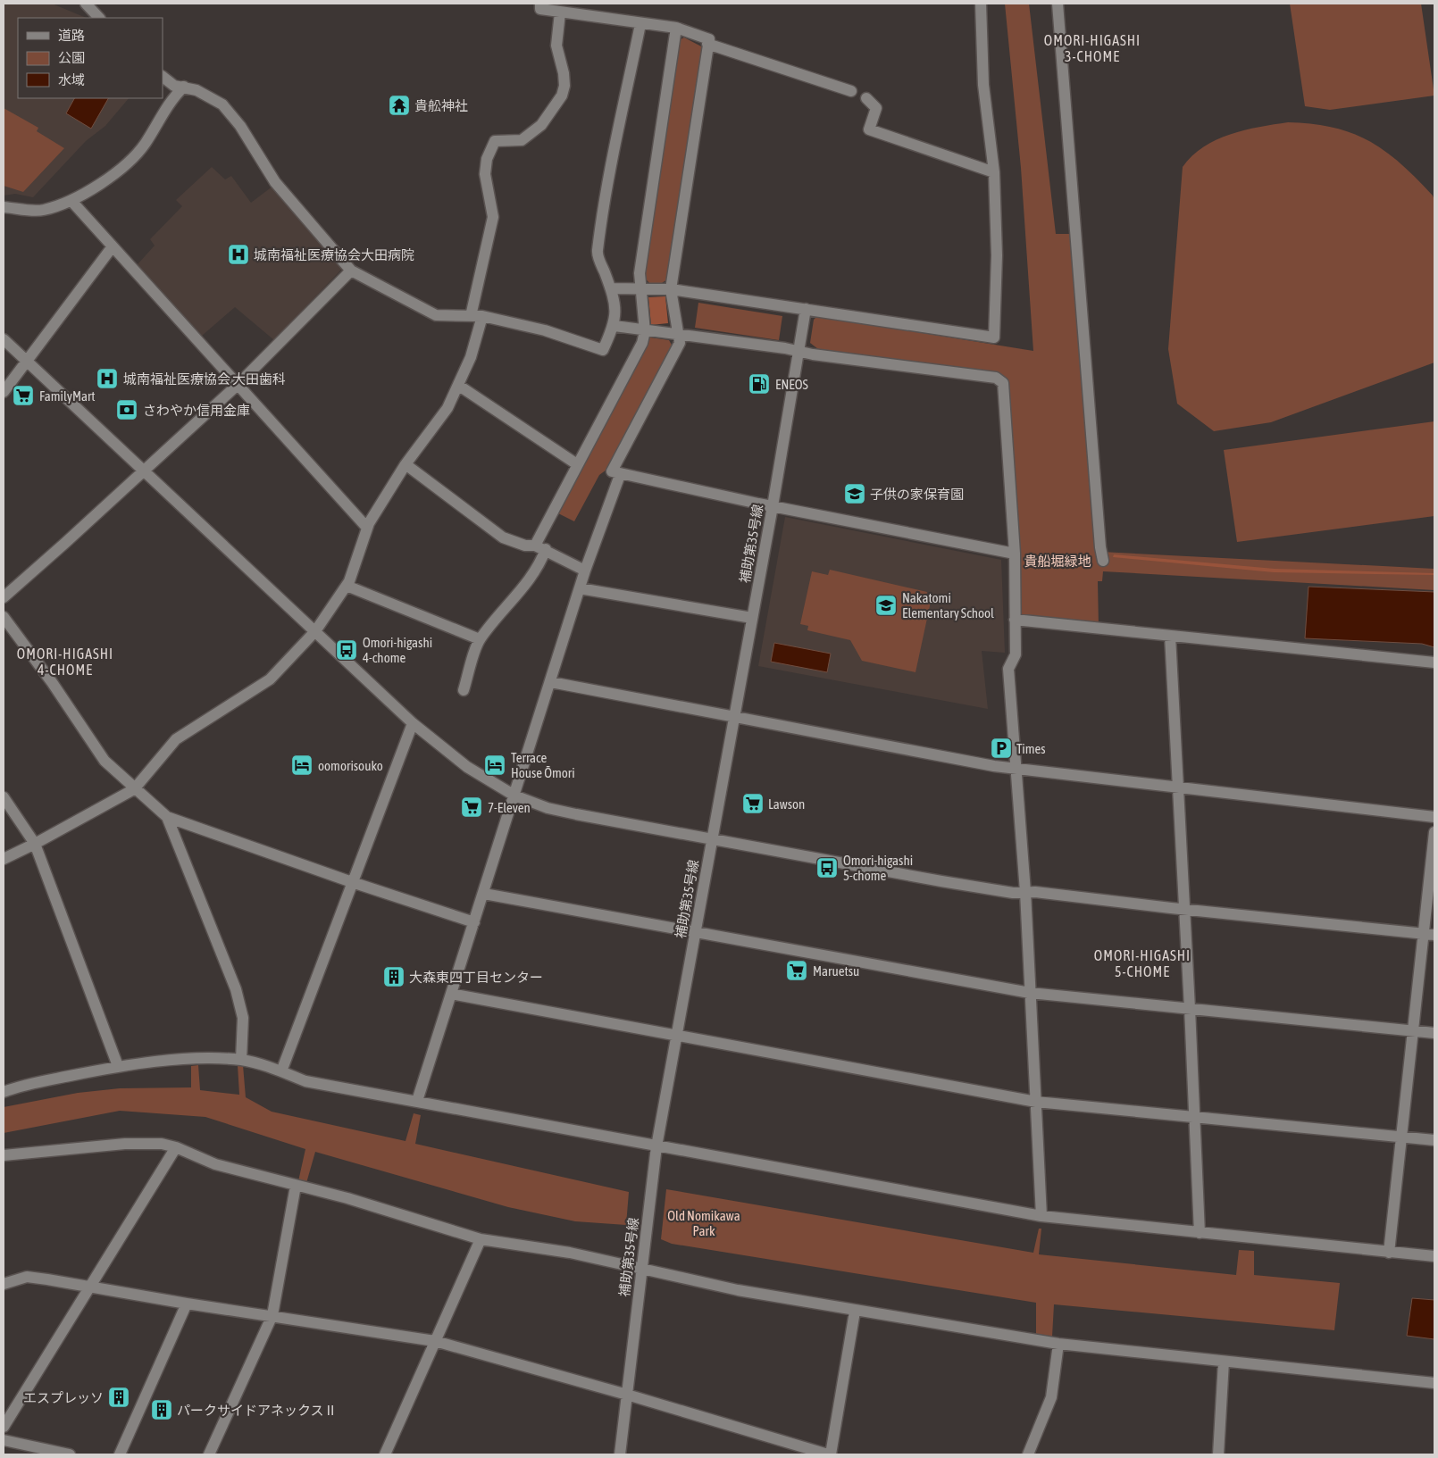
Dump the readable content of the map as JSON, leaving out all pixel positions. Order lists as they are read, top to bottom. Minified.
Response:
{"streets":{"street":["補助第35号線"]},"districts":["OMORI-HIGASHI 3-CHOME","OMORI-HIGASHI 4-CHOME","OMORI-HIGASHI 5-CHOME"],"parks":["貴船堀緑地","Old Nomikawa Park"],"places":{"temple":["貴舩神社"],"hospital":["城南福祉医療協会大田病院","城南福祉医療協会 大田歯科"],"fuel station":["ENEOS"],"supermarket":["FamilyMart","Lawson","7-Eleven","Maruetsu"],"bank":["さわやか信用金庫"],"school or university":["子供の家保育園","Nakatomi Elementary School"],"bus stop":["Omori-higashi 4-chome","Omori-higashi 5-chome"],"parking":["Times"],"hotel":["oomorisouko","Terrace House Ōmori"],"building":["大森東四丁目センター","エスプレッソ","パークサイドアネックスⅡ"]},"legend":["道路","公園","水域"]}
